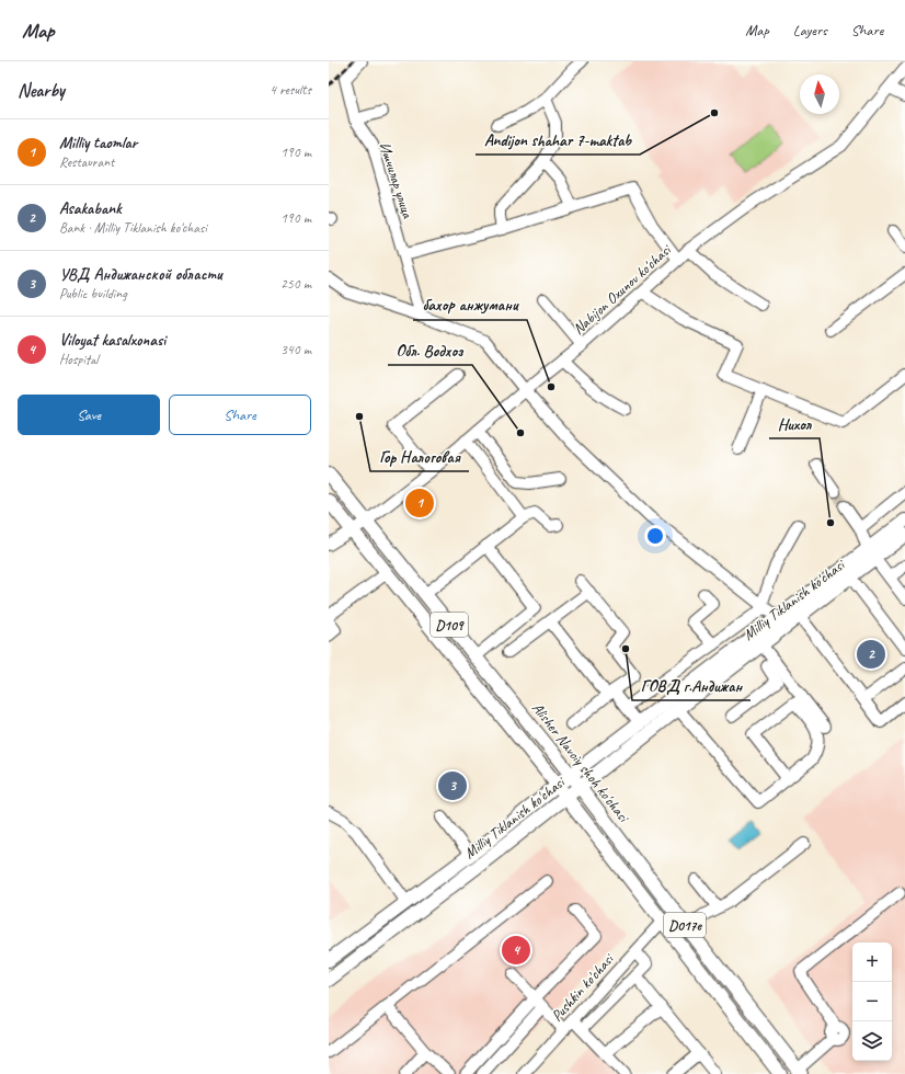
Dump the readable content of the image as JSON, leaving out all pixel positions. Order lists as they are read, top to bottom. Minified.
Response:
{"streets":{"main road":["Milliy Tiklanish ko'chasi","D109","Alisher Navoiy shoh ko'chasi","D017e"],"street":["Ишчилар улица","Nabijon Oxunov ko'chasi","Pushkin ko'chasi"]},"crossings":[["Nabijon Oxunov ko'chasi","D109"],["Nabijon Oxunov ko'chasi","Alisher Navoiy shoh ko'chasi"],["Milliy Tiklanish ko'chasi","D109"],["Milliy Tiklanish ko'chasi","Alisher Navoiy shoh ko'chasi"],["Milliy Tiklanish ko'chasi","D017e"],["D109","D017e"],["D017e","Pushkin ko'chasi"]],"places":["Andijon shahar 7-maktab","бахор анжумани","Гор Налоговая","Обл. Водхоз","Нихол","ГОВД г.Андижан"],"north":"top","page":{"header":"Map","nav":["Map","Layers","Share"],"heading":["Nearby","4 results"],"list":[{"mark":"1","name":"Milliy taomlar","note":"Restaurant","value":"190 m"},{"mark":"2","name":"Asakabank","note":"Bank · Milliy Tiklanish ko'chasi","value":"190 m"},{"mark":"3","name":"УВД Андижанской области","note":"Public building","value":"250 m"},{"mark":"4","name":"Viloyat kasalxonasi","note":"Hospital","value":"340 m"}],"buttons":["Save","Share"],"pins":["1","2","3","4"],"map_buttons":["+","−"]}}
